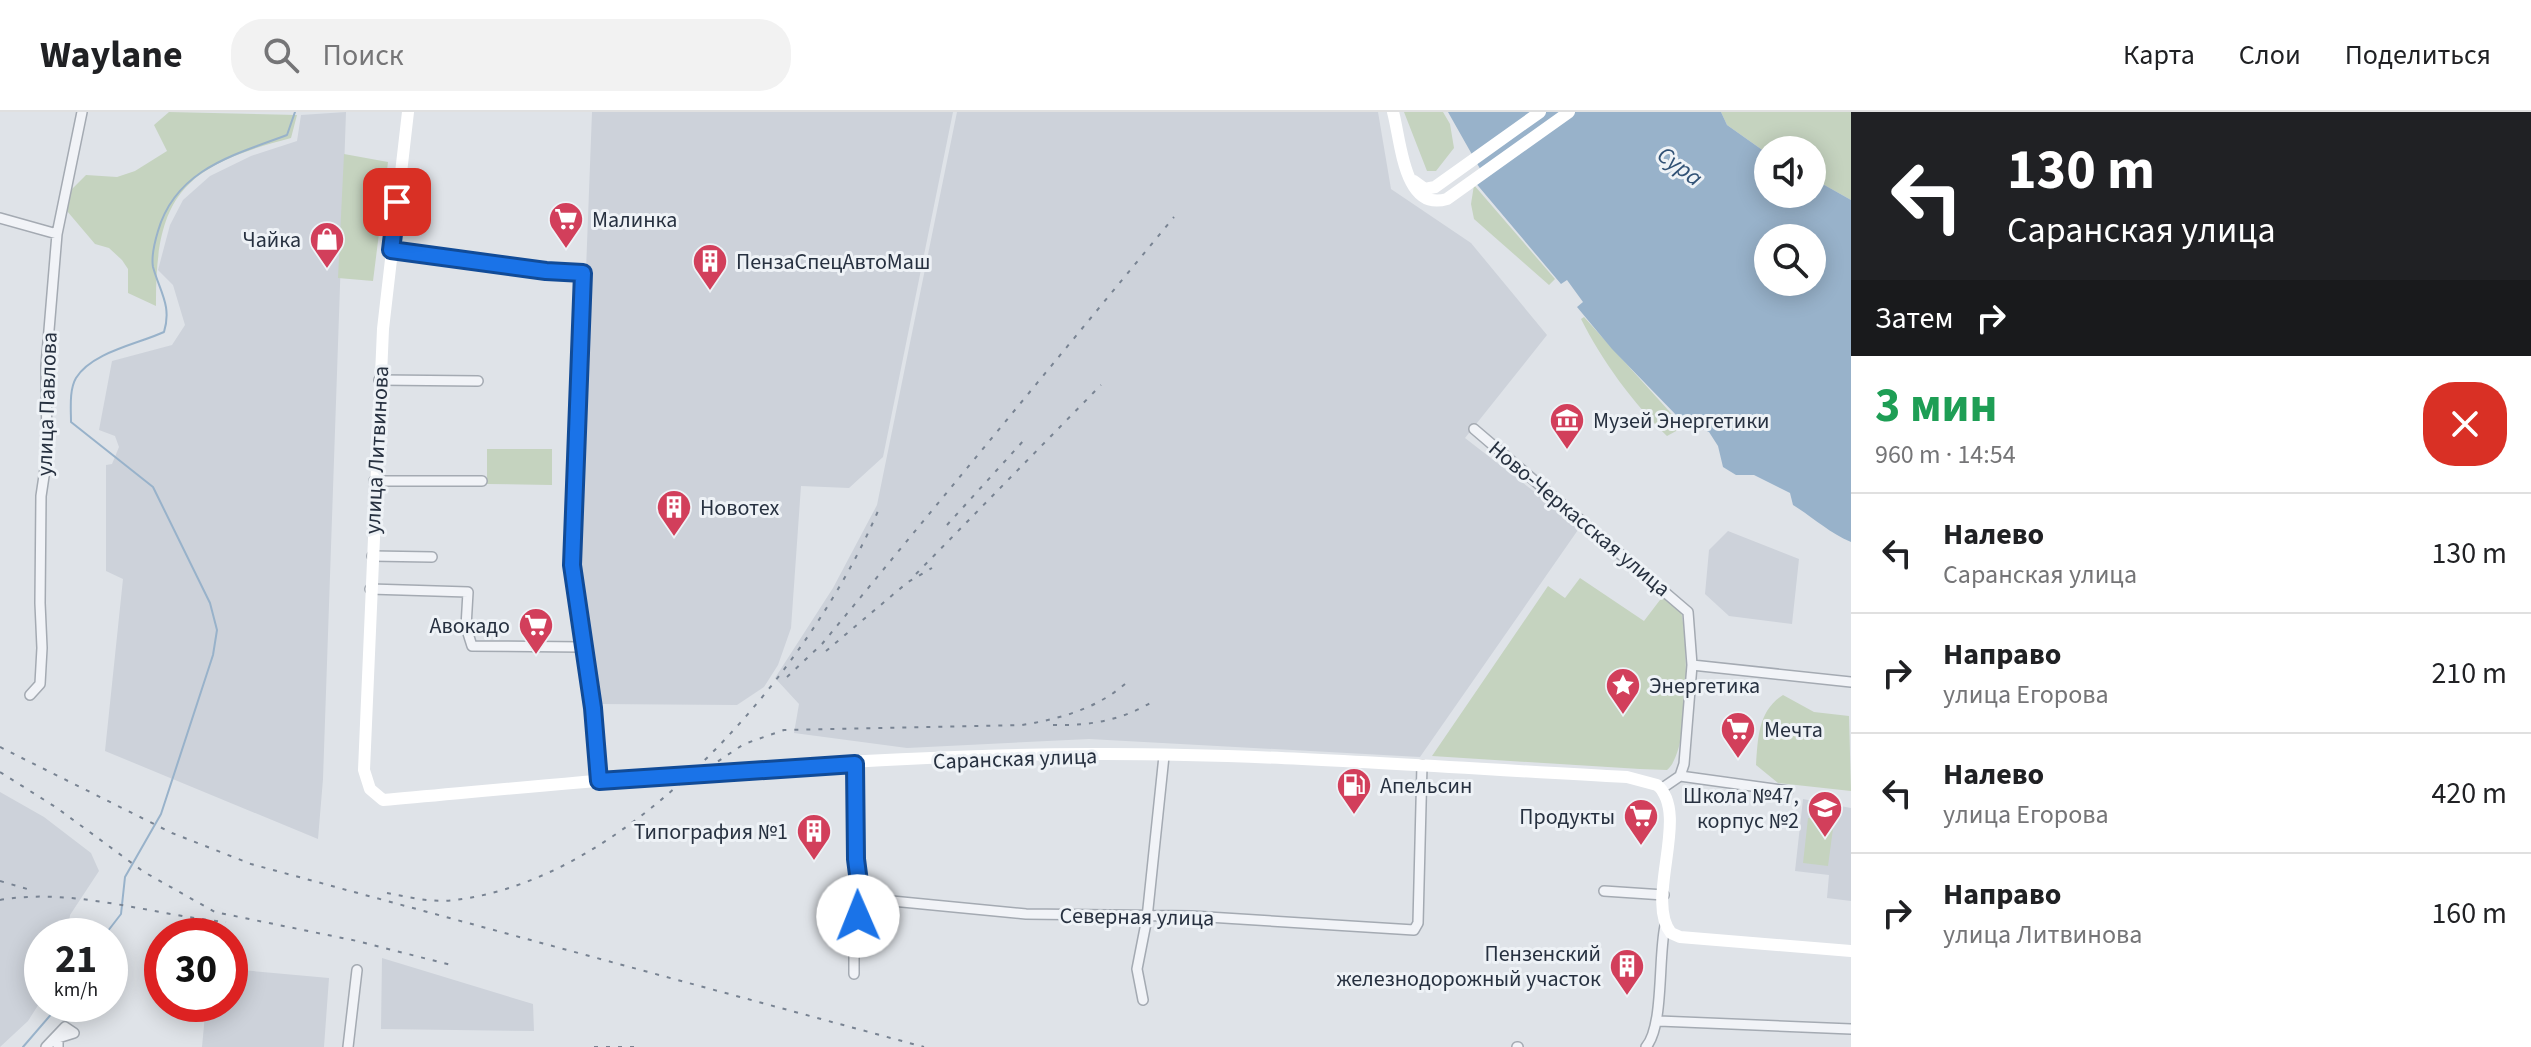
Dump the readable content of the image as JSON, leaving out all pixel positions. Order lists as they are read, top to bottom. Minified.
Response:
{"streets":{"main road":["улица Литвинова","Саранская улица"],"street":["улица Павлова","Ново-Черкасская улица","Северная улица"]},"crossings":[["улица Литвинова","Саранская улица"],["Саранская улица","Северная улица"]],"water":["Сура"],"places":{"supermarket":["Малинка","Авокадо","Мечта","Продукты"],"shop":["Чайка"],"building":["ПензаСпецАвтоМаш","Новотех","Типография №1","Пензенский железнодорожный участок"],"museum":["Музей Энергетики"],"place":["Энергетика"],"fuel station":["Апельсин"],"school or university":["Школа №47, корпус №2"]},"page":{"header":"Waylane","search":"Поиск","nav":["Карта","Слои","Поделиться"],"turn":["130 m","Саранская улица"],"then":"Затем","heading":["3 мин","960 m · 14:54"],"list":[{"name":"Налево","note":"Саранская улица","value":"130 m"},{"name":"Направо","note":"улица Егорова","value":"210 m"},{"name":"Налево","note":"улица Егорова","value":"420 m"},{"name":"Направо","note":"улица Литвинова","value":"160 m"}],"speed":"21 km/h","limit":"30"}}
